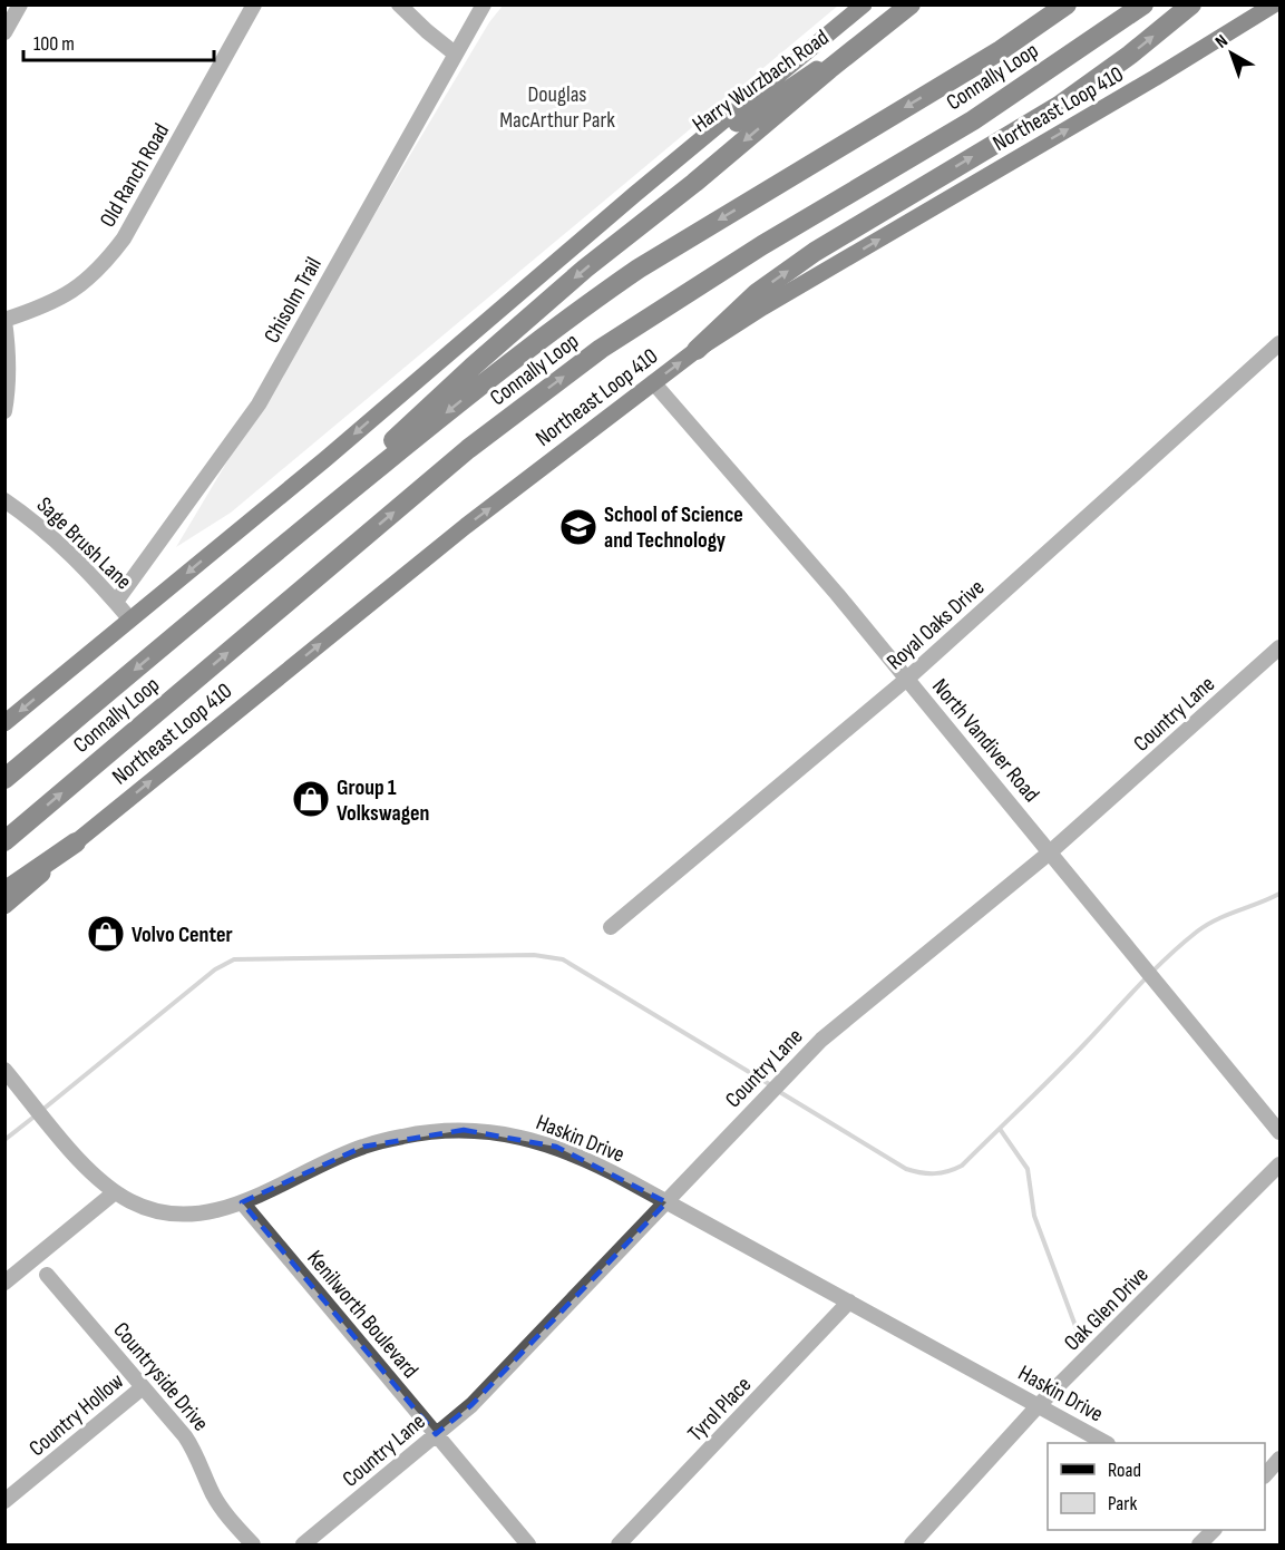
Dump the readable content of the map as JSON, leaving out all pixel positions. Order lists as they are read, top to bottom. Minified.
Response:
{"streets":{"highway":["Connally Loop"],"main road":["Harry Wurzbach Road","Northeast Loop 410"],"street":["Old Ranch Road","Chisolm Trail","Sage Brush Lane","Royal Oaks Drive","Country Lane","North Vandiver Road","Haskin Drive","Oak Glen Drive","Kenilworth Boulevard","Countryside Drive","Tyrol Place","Country Hollow"]},"crossings":[["Northeast Loop 410","North Vandiver Road"],["Chisolm Trail","Sage Brush Lane"],["Royal Oaks Drive","North Vandiver Road"],["Country Lane","North Vandiver Road"],["Country Lane","Haskin Drive"],["Country Lane","Kenilworth Boulevard"],["Haskin Drive","Oak Glen Drive"],["Haskin Drive","Kenilworth Boulevard"],["Haskin Drive","Tyrol Place"],["Countryside Drive","Country Hollow"]],"parks":["Douglas MacArthur Park"],"places":{"school or university":["School of Science and Technology"],"shop":["Group 1 Volkswagen","Volvo Center"]},"legend":["Road","Park"],"scale_bar":"100 m","north":"top left"}
